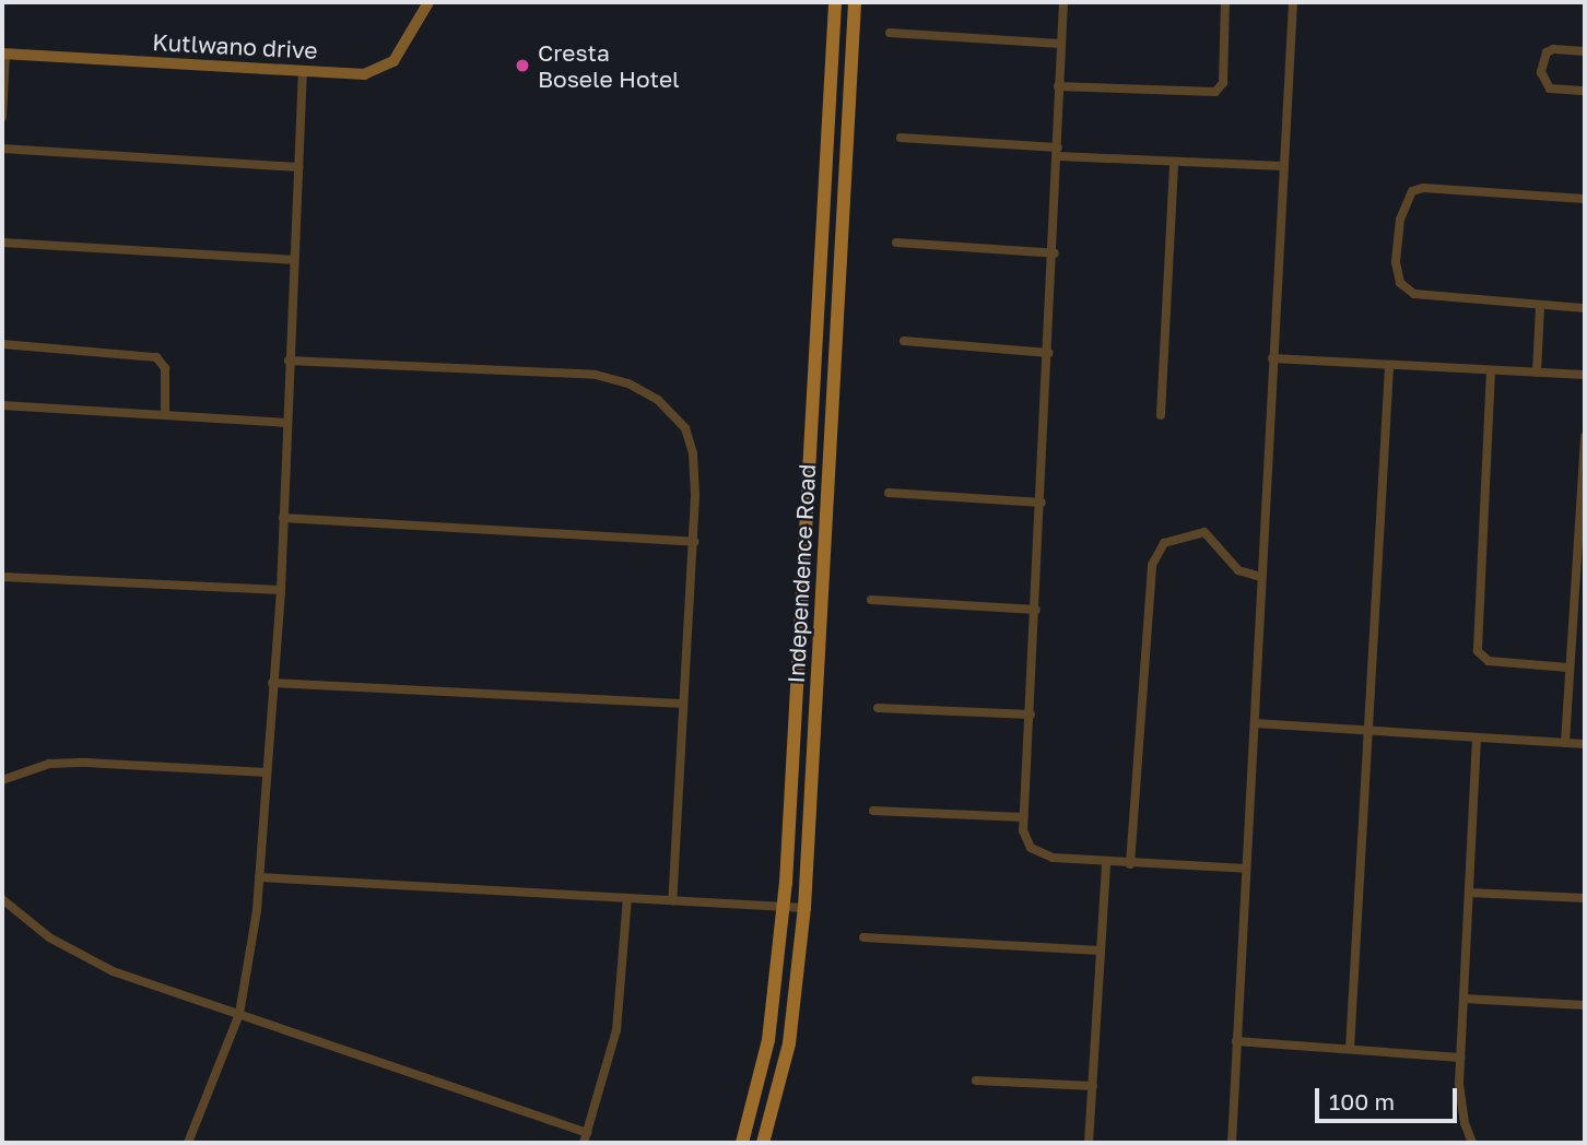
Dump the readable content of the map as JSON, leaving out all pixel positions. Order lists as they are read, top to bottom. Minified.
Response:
{"streets":{"main road":["Independence Road"],"street":["Kutlwano drive"]},"places":["Cresta Bosele Hotel"],"scale_bar":"100 m"}
